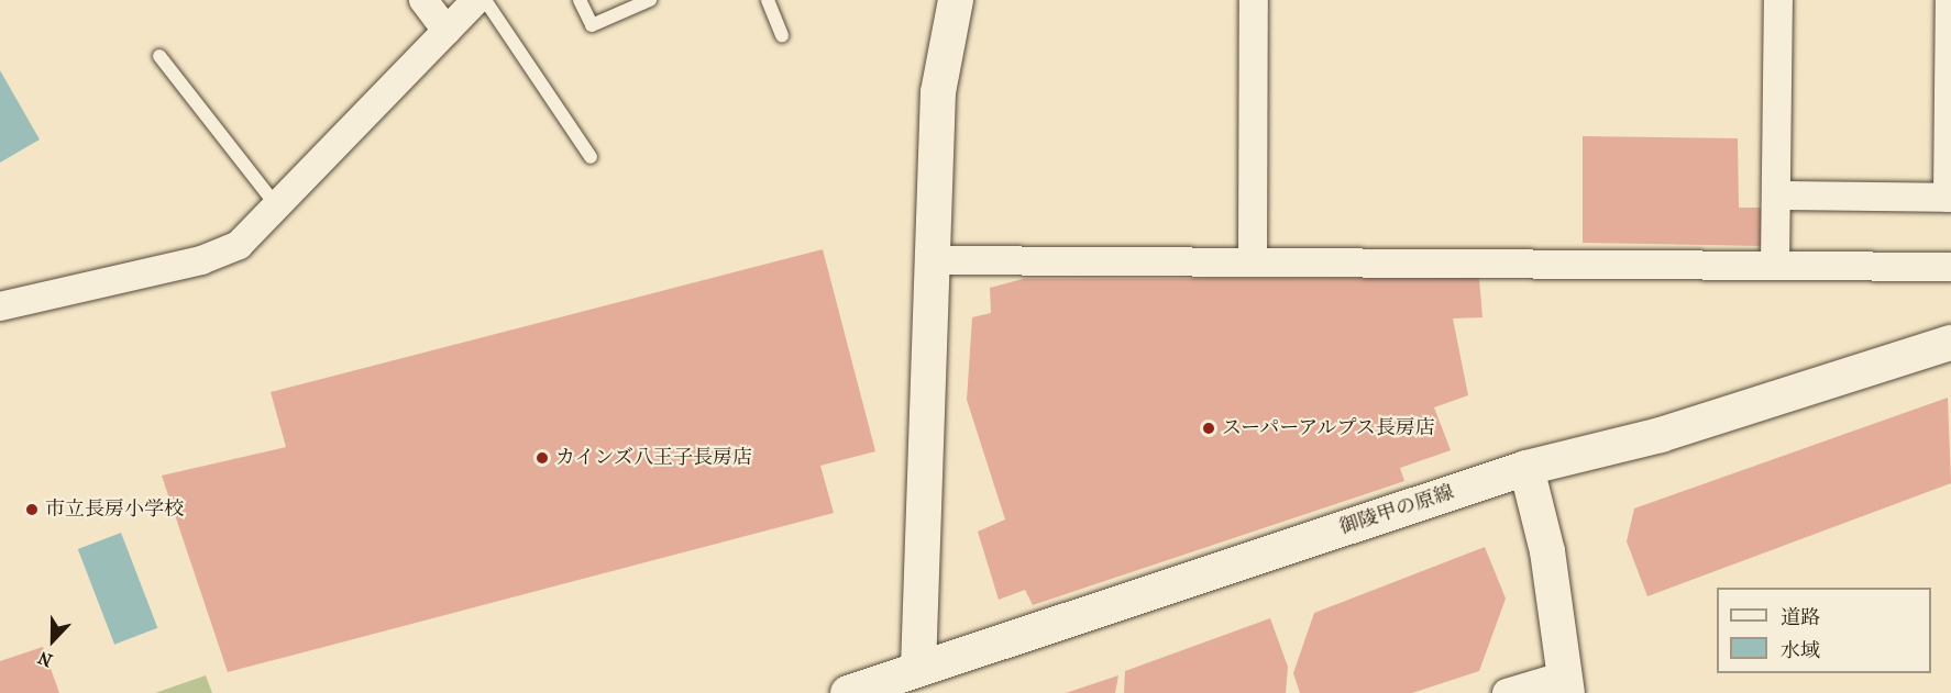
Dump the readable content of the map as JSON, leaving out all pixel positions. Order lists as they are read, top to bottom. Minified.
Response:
{"streets":{"street":["御陵甲の原線"]},"places":["スーパーアルプス長房店","カインズ八王子長房店","市立長房小学校"],"legend":["道路","水域"],"north":"bottom"}
